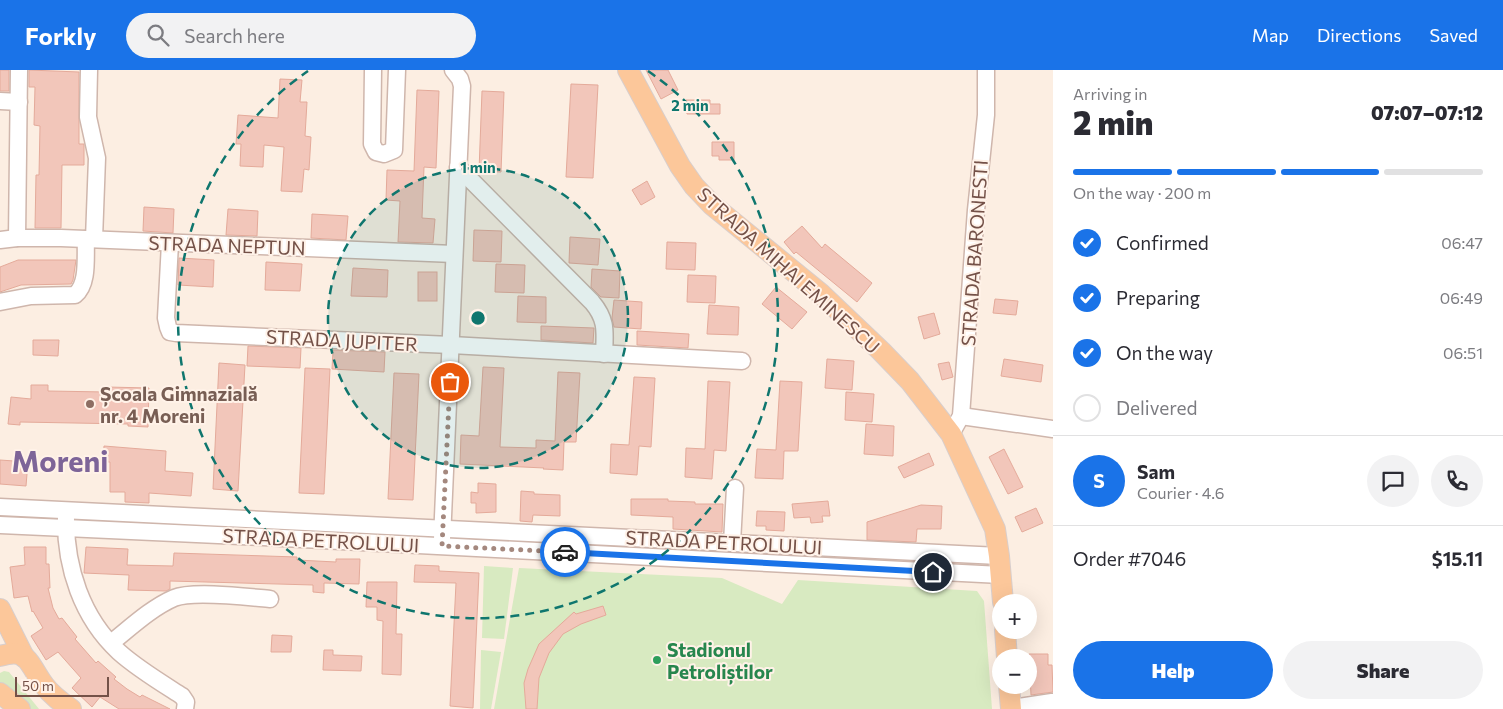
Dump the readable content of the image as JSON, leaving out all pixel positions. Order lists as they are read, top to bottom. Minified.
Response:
{"streets":{"main road":["STRADA MIHAI EMINESCU"],"street":["STRADA NEPTUN","STRADA BARONESTI","STRADA JUPITER","STRADA PETROLULUI"]},"crossings":[["STRADA NEPTUN","STRADA JUPITER"],["STRADA BARONESTI","STRADA MIHAI EMINESCU"],["STRADA MIHAI EMINESCU","STRADA PETROLULUI"]],"districts":["Moreni"],"places":["Școala Gimnazială nr. 4 Moreni","Stadionul Petroliștilor"],"scale_bar":"50 m","page":{"header":"Forkly","search":"Search here","nav":["Map","Directions","Saved"],"heading":["2 min","Arriving in","07:07–07:12"],"panel":["Sam","Courier · 4.6","Order #7046","$15.11"],"bar":"On the way · 200 m","list":[["Confirmed","06:47"],["Preparing","06:49"],["On the way","06:51"],"Delivered"],"round":"S","map_buttons":["+","−"],"buttons":["Help","Share"],"scale":"50 m"},"rings":["2 min","1 min"]}
